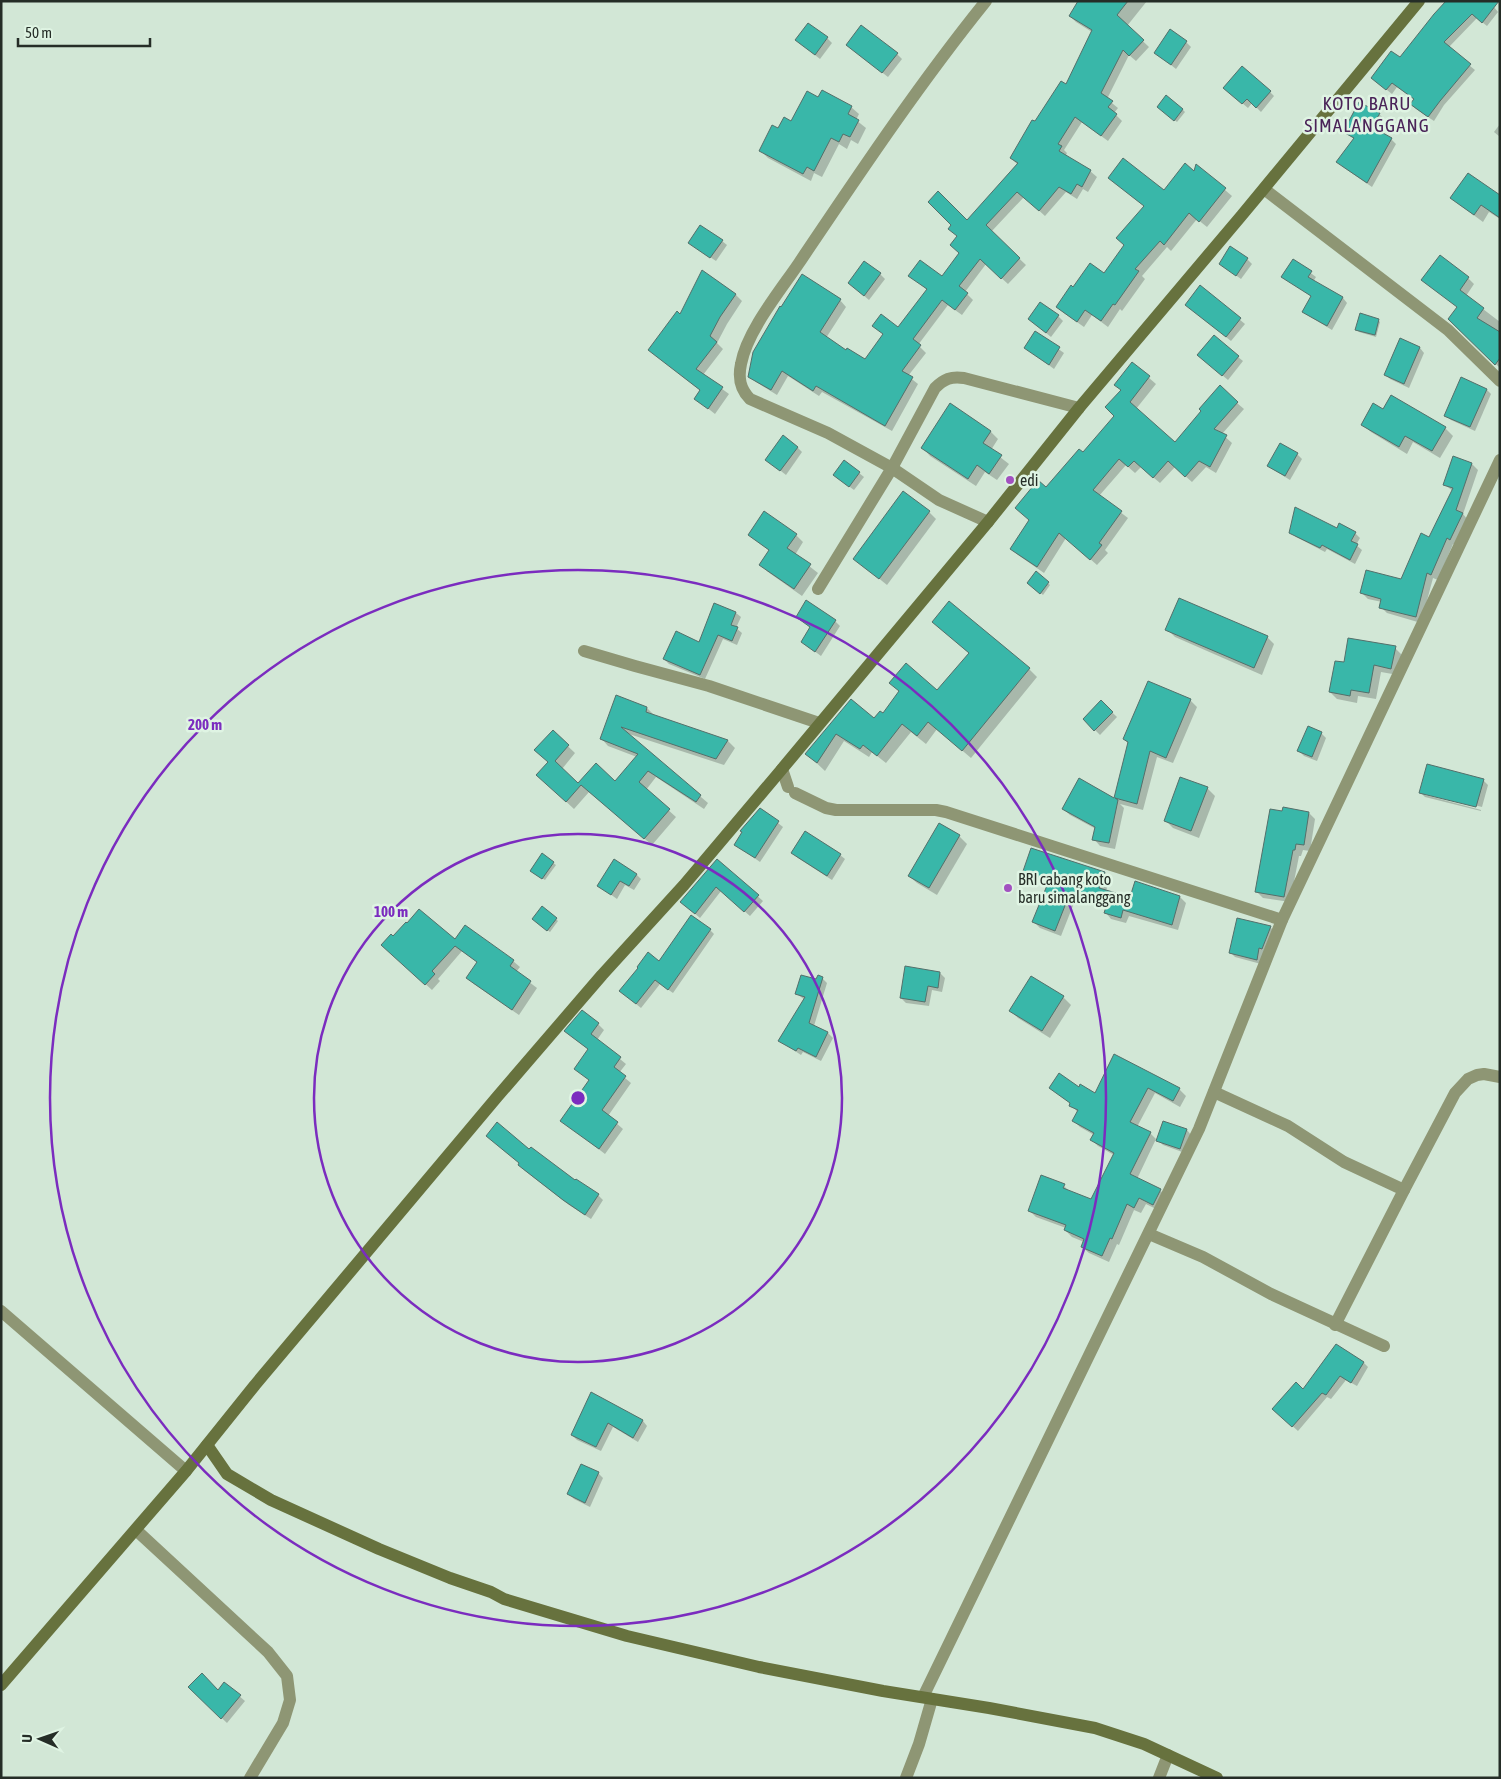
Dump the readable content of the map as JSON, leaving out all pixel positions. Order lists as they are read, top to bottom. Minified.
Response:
{"districts":["KOTO BARU SIMALANGGANG"],"places":["edi","BRI cabang koto baru simalanggang"],"scale_bar":"50 m","north":"left","rings":["200 m","100 m"]}
